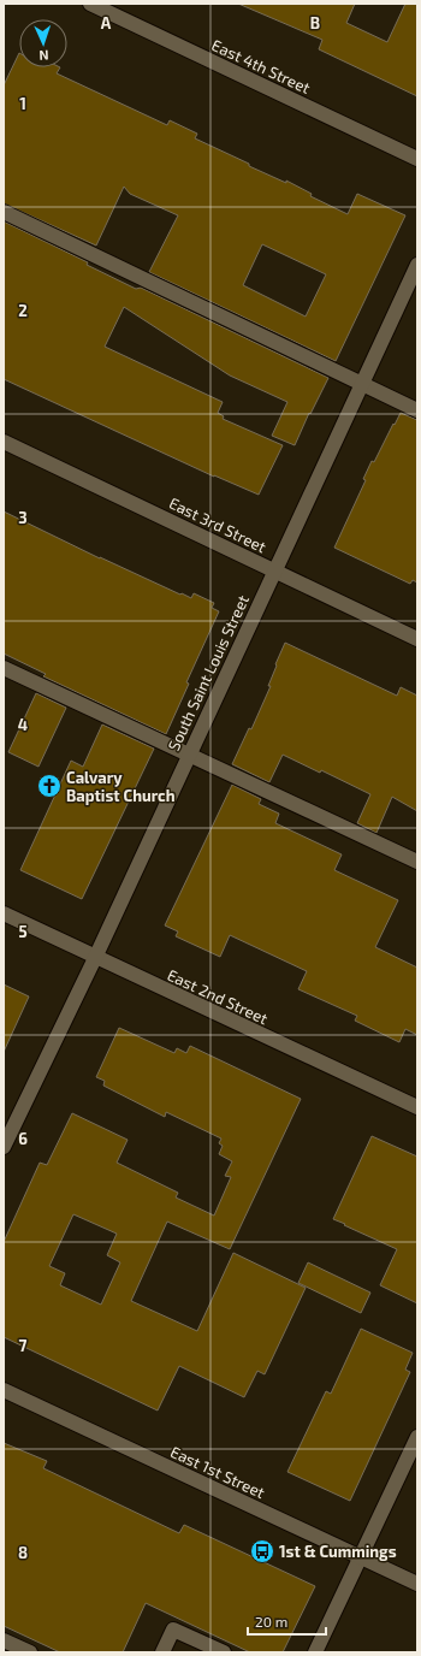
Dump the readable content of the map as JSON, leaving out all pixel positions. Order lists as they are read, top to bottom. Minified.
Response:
{"streets":{"street":["East 4th Street","East 3rd Street","South Saint Louis Street","East 2nd Street","East 1st Street"]},"crossings":[["East 3rd Street","South Saint Louis Street"],["South Saint Louis Street","East 2nd Street"]],"places":{"church":["Calvary Baptist Church"],"bus stop":["1st & Cummings"]},"scale_bar":"20 m","north":"bottom","grid":{"columns":["A","B"],"rows":["1","2","3","4","5","6","7","8"]}}
